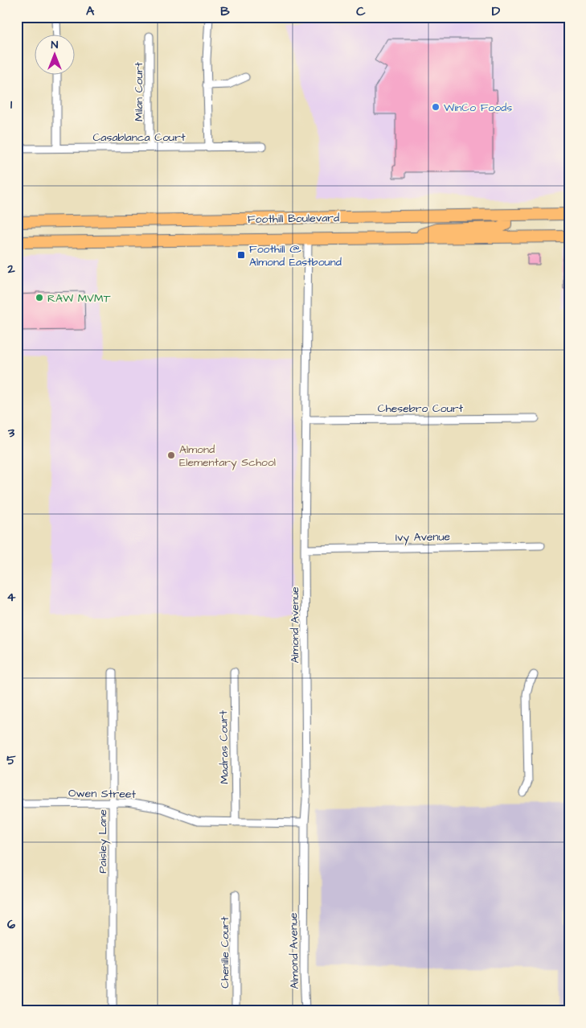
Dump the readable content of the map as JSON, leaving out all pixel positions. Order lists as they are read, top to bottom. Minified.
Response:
{"streets":{"main road":["Foothill Boulevard"],"street":["Milan Court","Casablanca Court","Chesebro Court","Ivy Avenue","Almond Avenue","Madras Court","Owen Street","Paisley Lane","Chenille Court"]},"crossings":[["Milan Court","Casablanca Court"],["Foothill Boulevard","Almond Avenue"],["Chesebro Court","Almond Avenue"],["Ivy Avenue","Almond Avenue"],["Almond Avenue","Owen Street"],["Madras Court","Owen Street"],["Owen Street","Paisley Lane"]],"places":{"other":["WinCo Foods","RAW MVMT","Almond Elementary School"],"transit":["Foothill @ Almond Eastbound"]},"north":"top","grid":{"columns":["A","B","C","D"],"rows":["1","2","3","4","5","6"]}}
